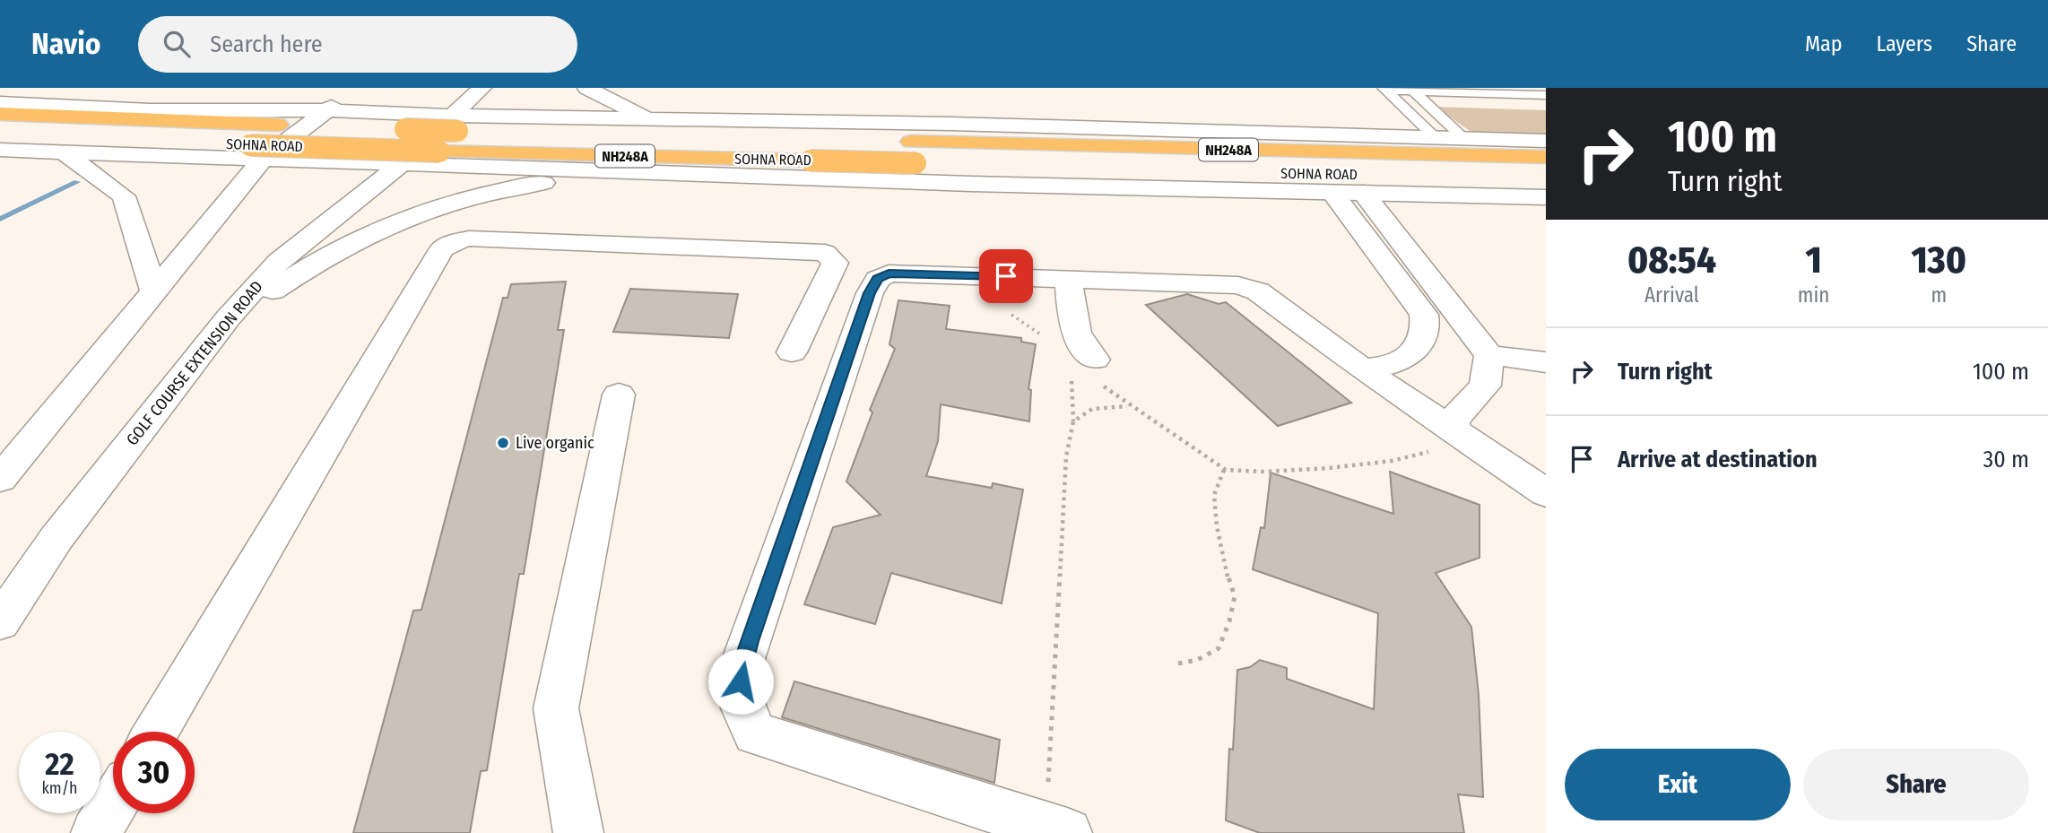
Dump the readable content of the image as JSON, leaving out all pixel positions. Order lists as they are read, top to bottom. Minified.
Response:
{"streets":{"highway":["SOHNA ROAD","NH248A"],"main road":["GOLF COURSE EXTENSION ROAD"]},"crossings":[["SOHNA ROAD","GOLF COURSE EXTENSION ROAD"]],"places":["Live organic"],"page":{"header":"Navio","search":"Search here","nav":["Map","Layers","Share"],"turn":["100 m","Turn right"],"eta":["08:54","Arrival","1","min","130","m"],"list":[{"name":"Turn right","value":"100 m"},{"name":"Arrive at destination","value":"30 m"}],"speed":"22 km/h","limit":"30","buttons":["Exit","Share"]}}
